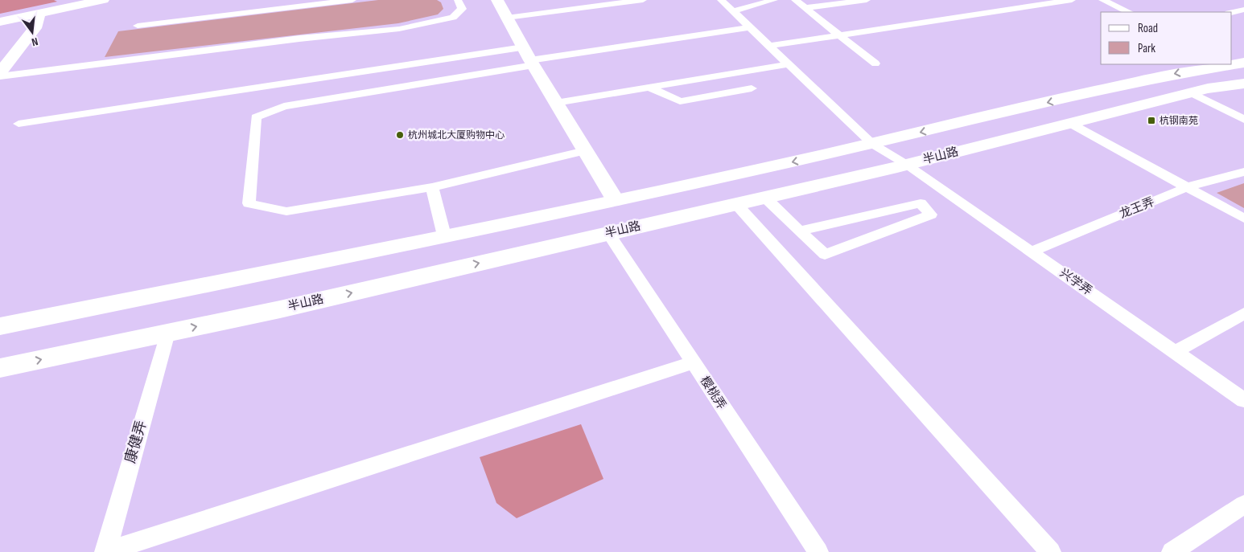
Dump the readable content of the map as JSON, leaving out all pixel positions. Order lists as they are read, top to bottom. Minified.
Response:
{"streets":{"main road":["半山路"],"lane":["龙王弄","兴学弄","樱桃弄","康健弄"]},"crossings":[["半山路","兴学弄"],["半山路","樱桃弄"],["半山路","康健弄"],["龙王弄","兴学弄"]],"places":{"transit":["杭钢南苑"],"other":["杭州城北大厦购物中心"]},"legend":["Road","Park"],"north":"bottom"}
